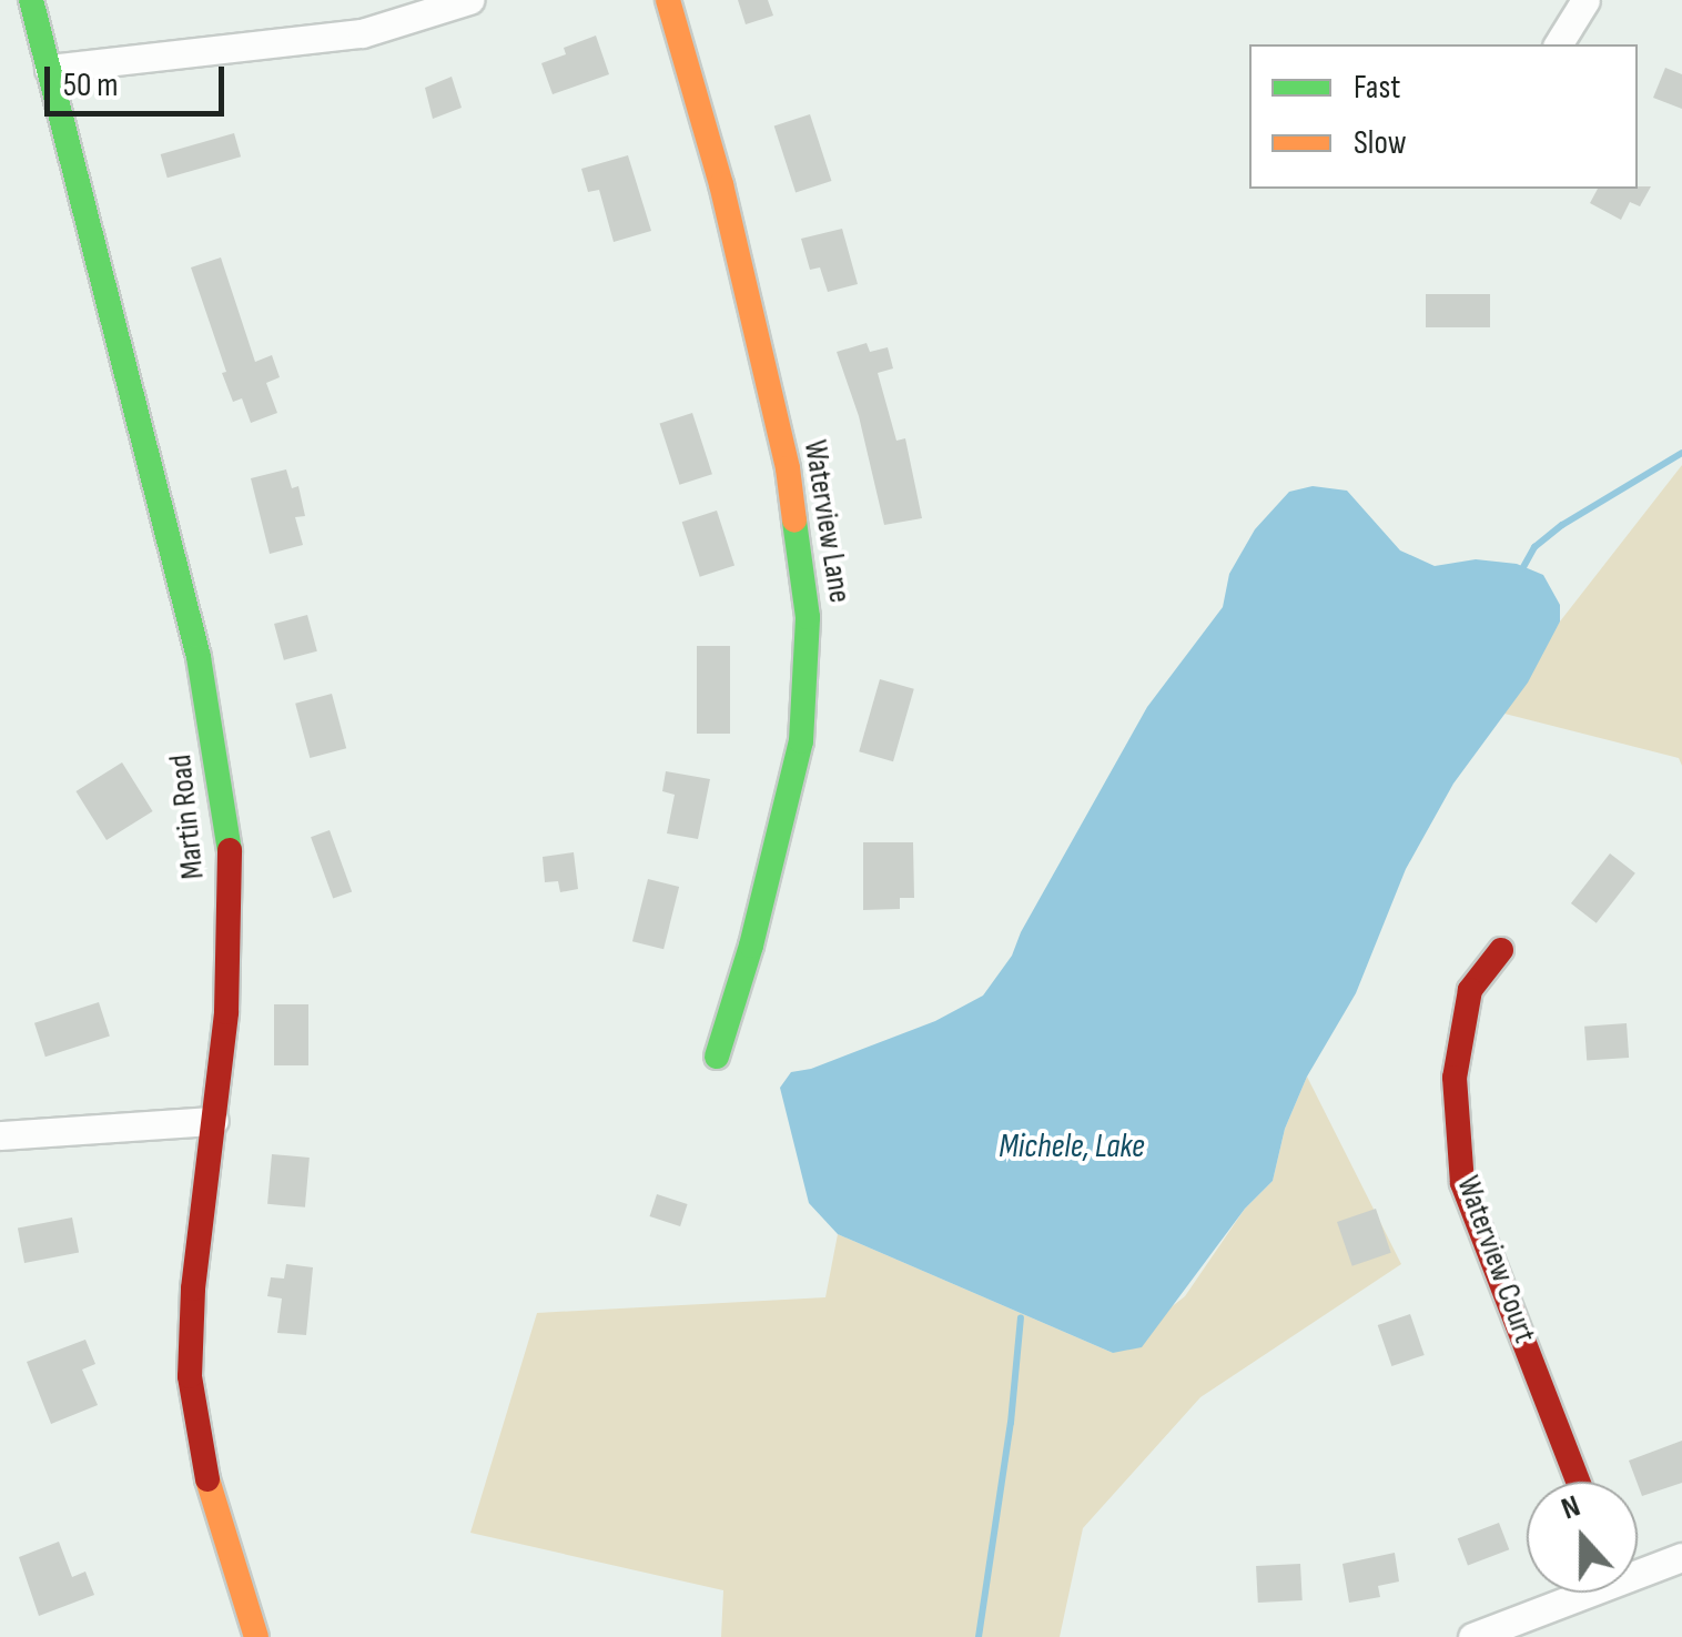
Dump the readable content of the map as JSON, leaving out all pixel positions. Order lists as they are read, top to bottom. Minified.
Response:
{"streets":{"street":["Waterview Lane","Martin Road","Waterview Court"]},"water":["Michele, Lake"],"legend":["Fast","Slow"],"scale_bar":"50 m","north":"top"}
